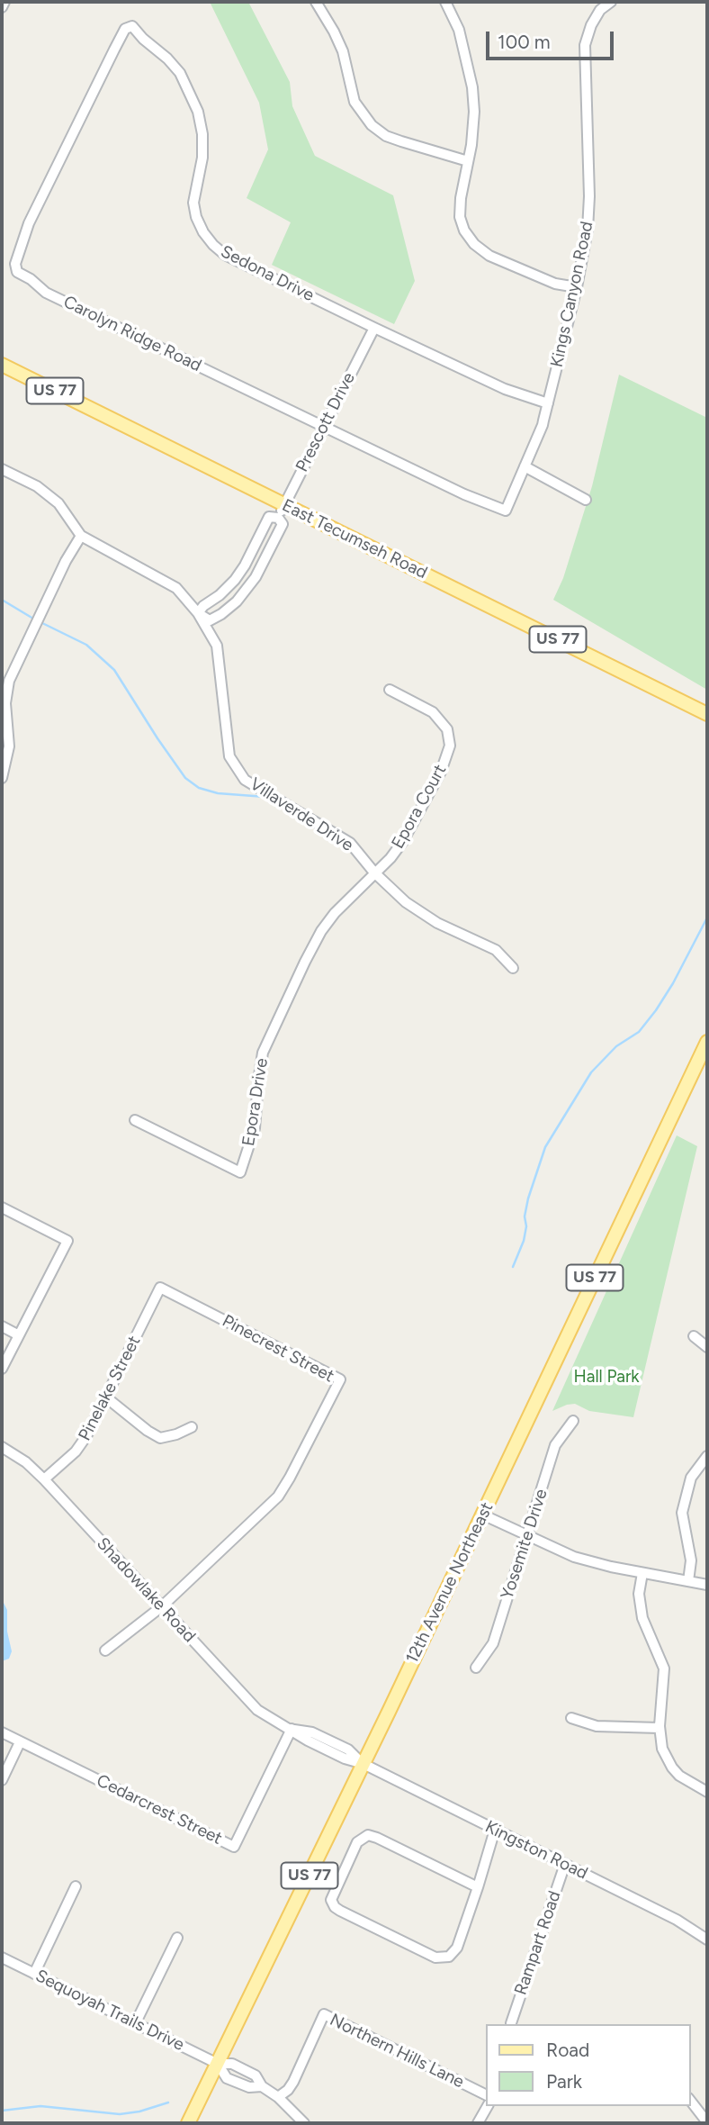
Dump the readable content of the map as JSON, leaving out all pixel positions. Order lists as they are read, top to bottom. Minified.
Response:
{"streets":{"main road":["US 77","East Tecumseh Road","12th Avenue Northeast"],"street":["Sedona Drive","Kings Canyon Road","Carolyn Ridge Road","Prescott Drive","Epora Court","Villaverde Drive","Epora Drive","Pinecrest Street","Pinelake Street","Yosemite Drive","Shadowlake Road","Cedarcrest Street","Kingston Road","Rampart Road","Sequoyah Trails Drive","Northern Hills Lane"]},"crossings":[["Sedona Drive","Kings Canyon Road"],["Sedona Drive","Carolyn Ridge Road"],["Sedona Drive","Prescott Drive"],["Kings Canyon Road","Carolyn Ridge Road"],["Carolyn Ridge Road","Prescott Drive"],["Prescott Drive","East Tecumseh Road"],["Epora Court","Villaverde Drive"],["Epora Court","Epora Drive"],["Villaverde Drive","Epora Drive"],["Pinecrest Street","Pinelake Street"],["Pinecrest Street","Shadowlake Road"],["Pinelake Street","Shadowlake Road"],["12th Avenue Northeast","Shadowlake Road"],["12th Avenue Northeast","Kingston Road"],["12th Avenue Northeast","Sequoyah Trails Drive"],["Shadowlake Road","Cedarcrest Street"],["Shadowlake Road","Kingston Road"],["Kingston Road","Rampart Road"]],"parks":["Hall Park"],"legend":["Road","Park"],"scale_bar":"100 m"}
